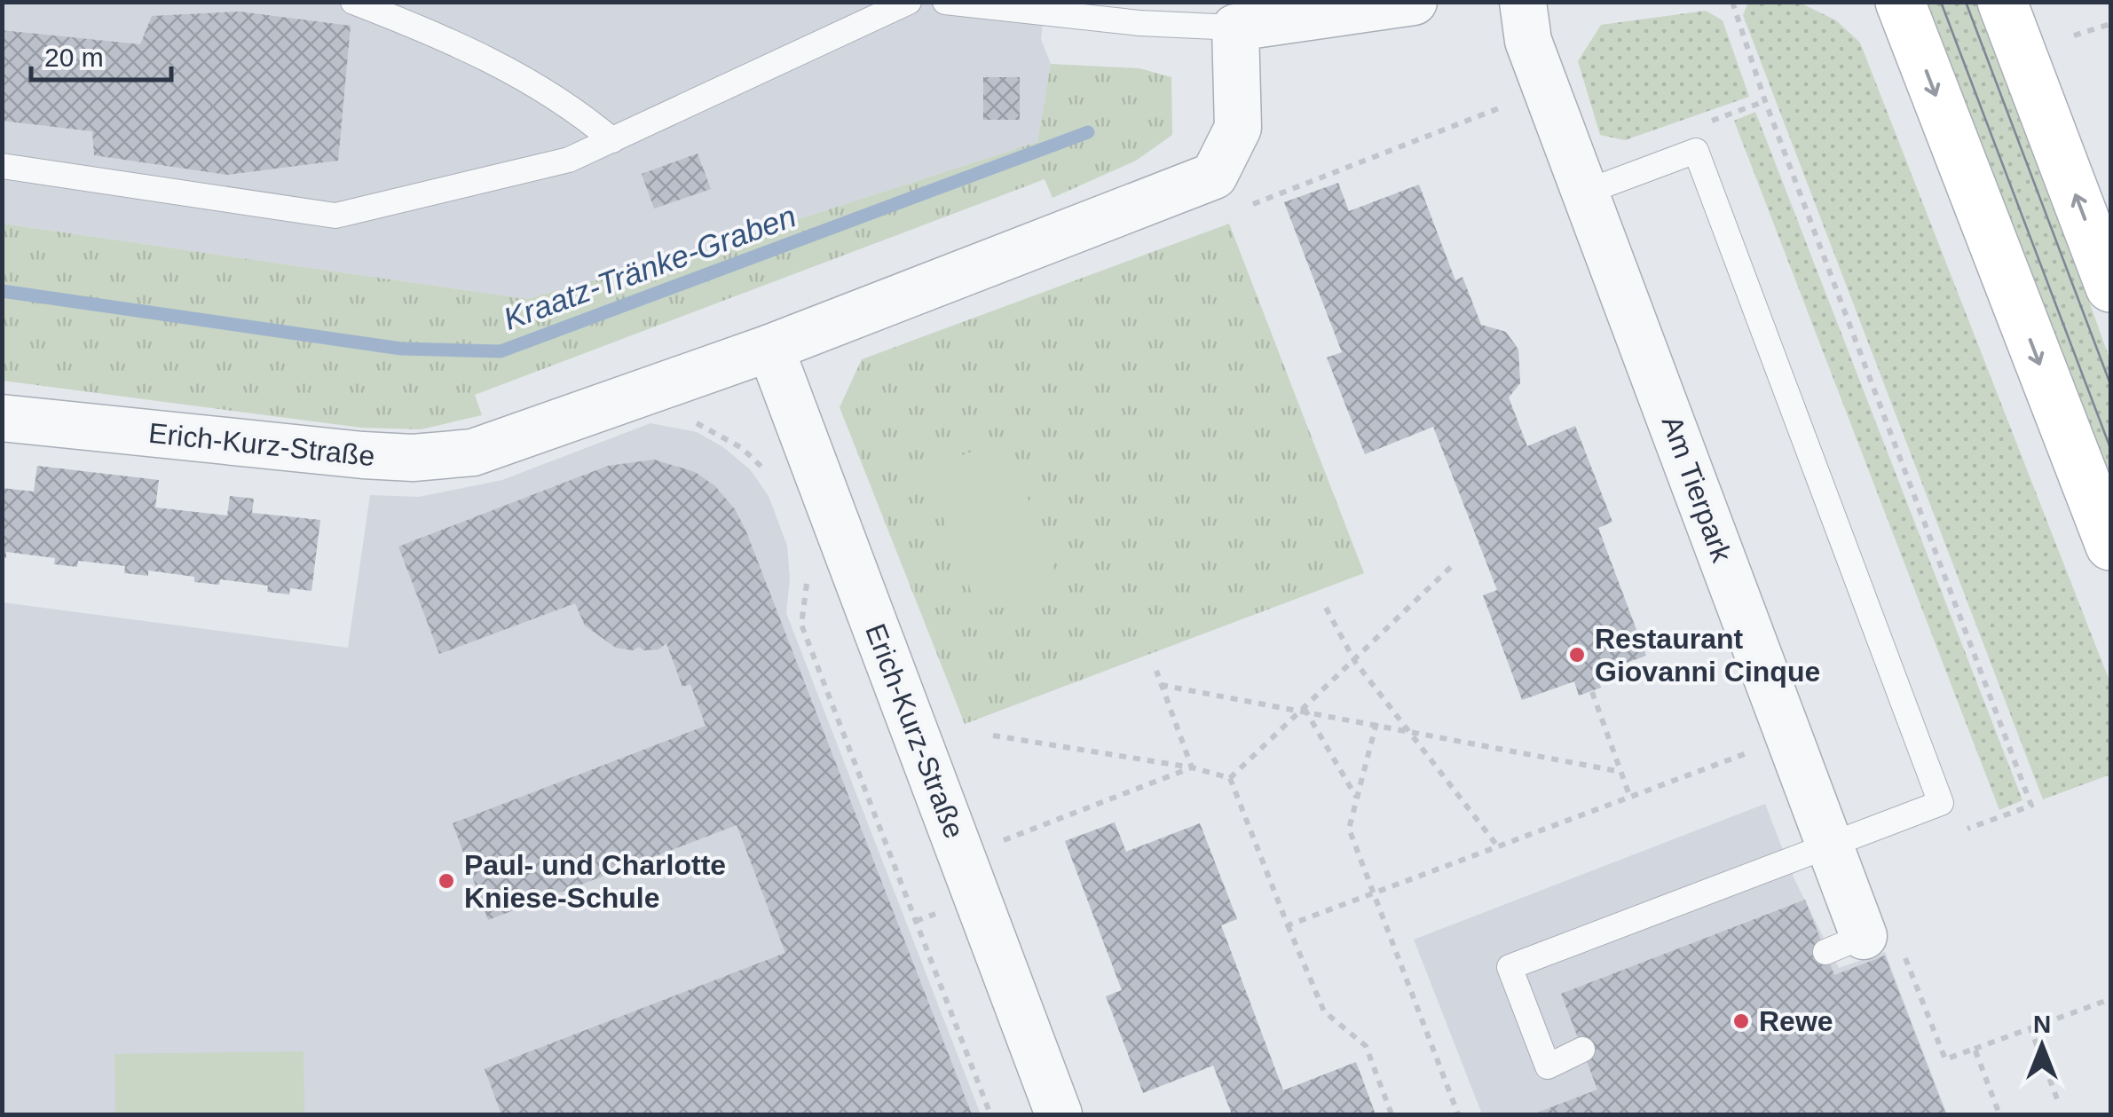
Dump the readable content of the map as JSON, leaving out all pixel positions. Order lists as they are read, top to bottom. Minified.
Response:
{"streets":{"street":["Erich-Kurz-Straße","Am Tierpark"]},"water":["Kraatz-Tränke-Graben"],"places":["Restaurant Giovanni Cinque","Paul- und Charlotte Kniese-Schule","Rewe"],"scale_bar":"20 m","north":"top"}
